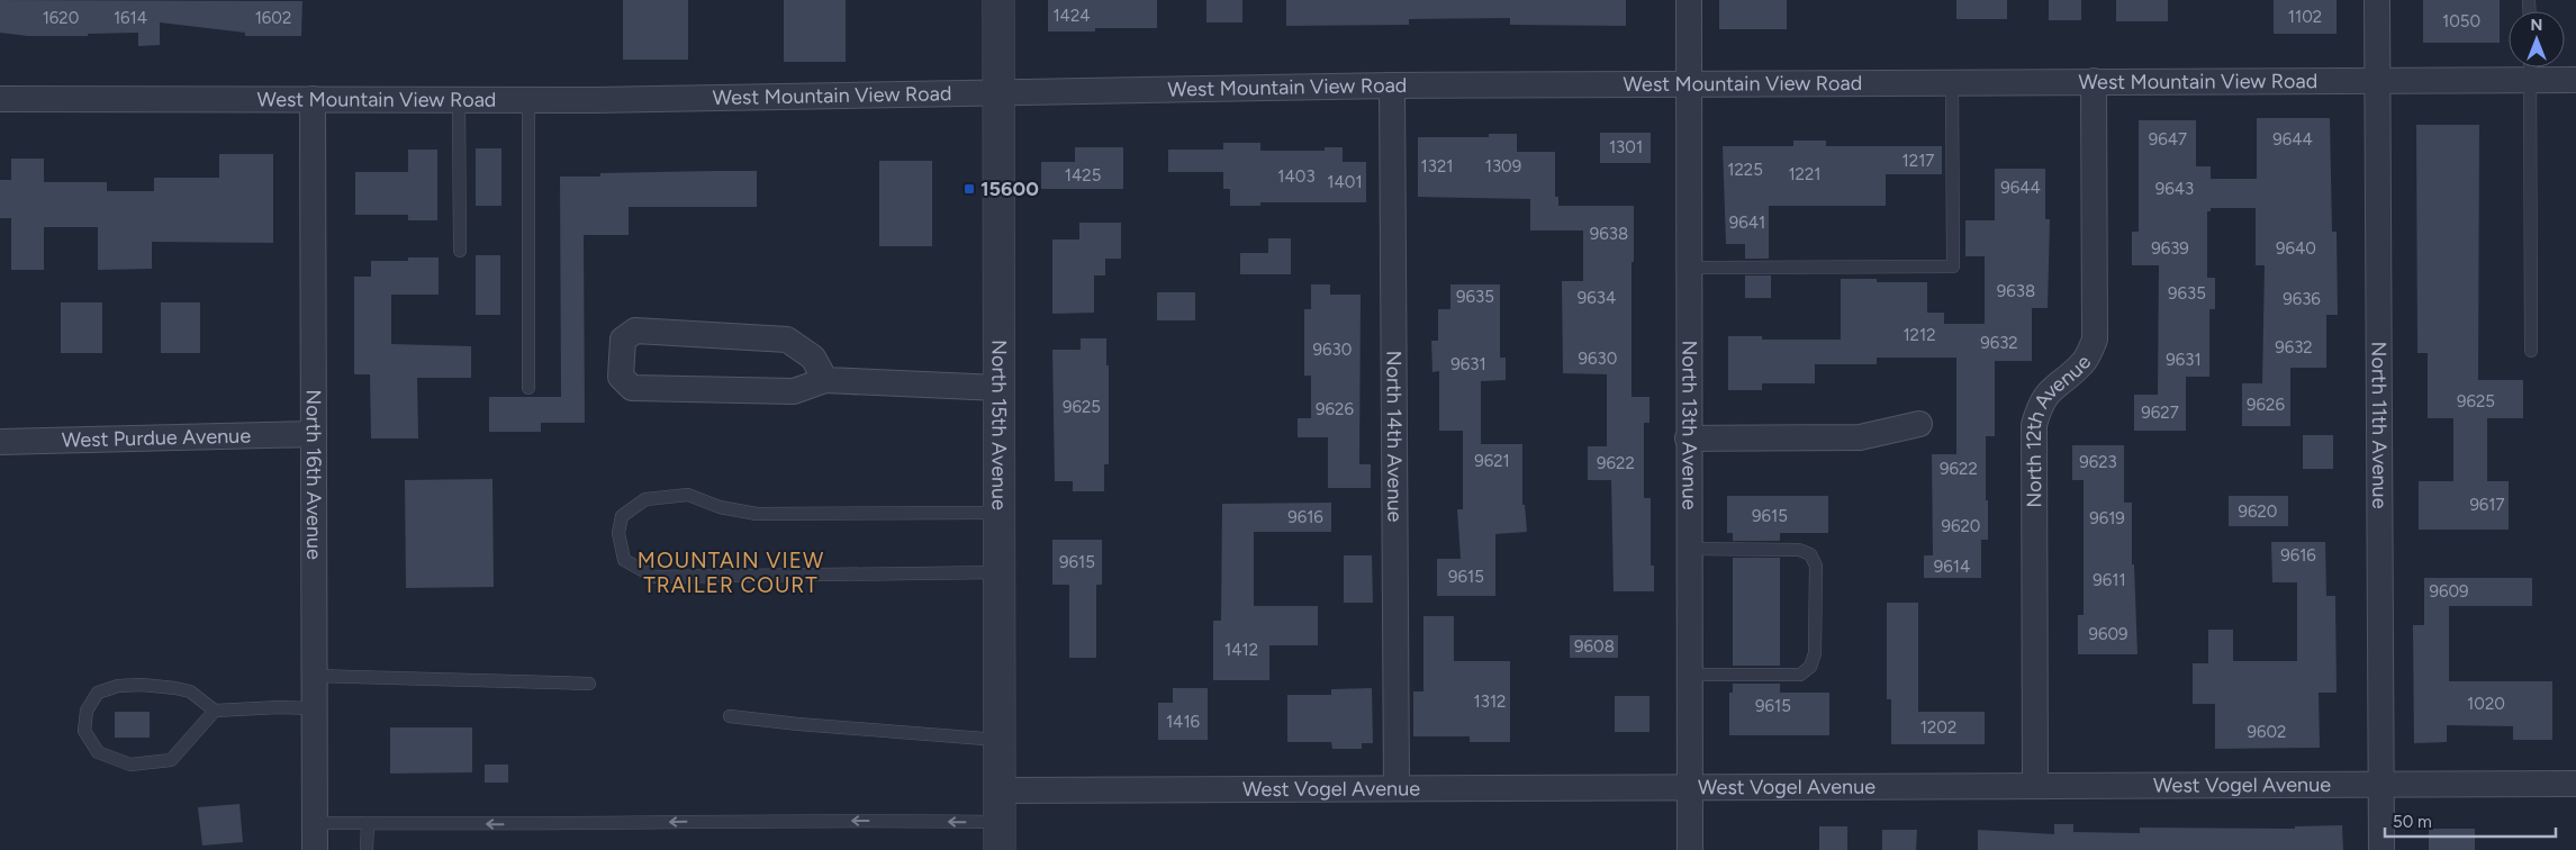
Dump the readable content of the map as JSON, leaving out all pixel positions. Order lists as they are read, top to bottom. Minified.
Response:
{"streets":{"street":["West Mountain View Road","North 15th Avenue","North 13th Avenue","North 11th Avenue","North 12th Avenue","West Purdue Avenue","North 14th Avenue","North 16th Avenue","West Vogel Avenue"]},"crossings":[["West Mountain View Road","North 15th Avenue"],["West Mountain View Road","North 13th Avenue"],["West Mountain View Road","North 11th Avenue"],["West Mountain View Road","North 12th Avenue"],["West Mountain View Road","North 14th Avenue"],["West Mountain View Road","North 16th Avenue"],["North 15th Avenue","West Vogel Avenue"],["North 13th Avenue","West Vogel Avenue"],["North 11th Avenue","West Vogel Avenue"],["North 12th Avenue","West Vogel Avenue"],["West Purdue Avenue","North 16th Avenue"],["North 14th Avenue","West Vogel Avenue"]],"districts":["MOUNTAIN VIEW TRAILER COURT"],"places":{"transit":["15600"]},"house_numbers":["1424","1102","1620","1614","1602","1050","9647","9644","1301","1217","1321","1309","1225","1221","1425","1403","1401","9644","9643","9641","9638","9639","9640","9638","9635","9635","9634","9636","1212","9632","9632","9630","9630","9631","9631","9625","9626","9625","9626","9627","9621","9623","9622","9622","9617","9620","9615","9616","9619","9620","9616","9615","9614","9615","9611","9609","9609","9608","1412","1312","1020","9615","1416","1202","9602"],"scale_bar":"50 m","north":"top"}
